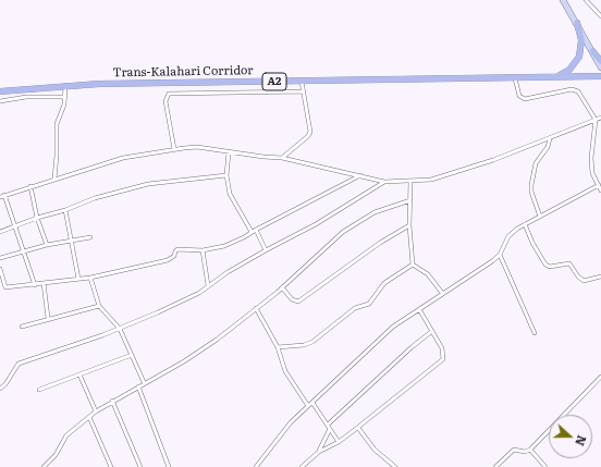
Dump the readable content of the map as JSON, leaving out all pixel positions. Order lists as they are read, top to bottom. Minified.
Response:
{"streets":{"highway":["Trans-Kalahari Corridor","A2"]},"north":"right"}
